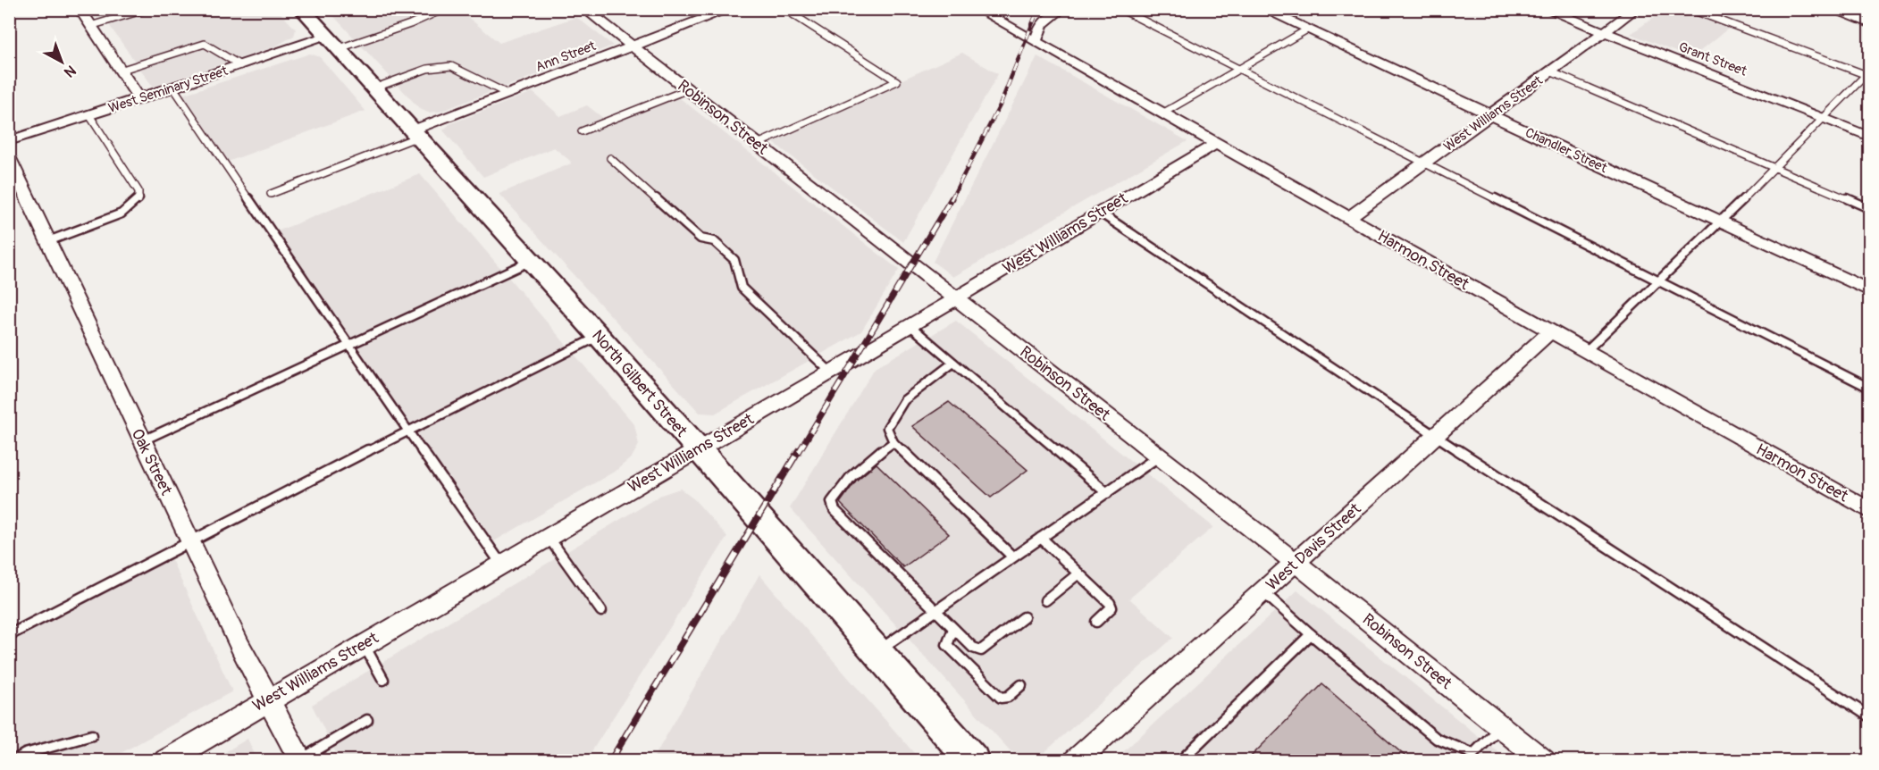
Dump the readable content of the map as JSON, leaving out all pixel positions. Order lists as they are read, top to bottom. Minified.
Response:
{"streets":{"main road":["North Gilbert Street"],"street":["Ann Street","Grant Street","West Seminary Street","West Williams Street","Robinson Street","Chandler Street","Harmon Street","Oak Street","West Davis Street"]},"crossings":[["Ann Street","Robinson Street"],["Ann Street","North Gilbert Street"],["Grant Street","West Williams Street"],["West Seminary Street","North Gilbert Street"],["West Williams Street","Robinson Street"],["West Williams Street","Chandler Street"],["West Williams Street","Harmon Street"],["West Williams Street","North Gilbert Street"],["West Williams Street","Oak Street"],["Robinson Street","West Davis Street"],["Harmon Street","West Davis Street"]],"north":"bottom right"}
